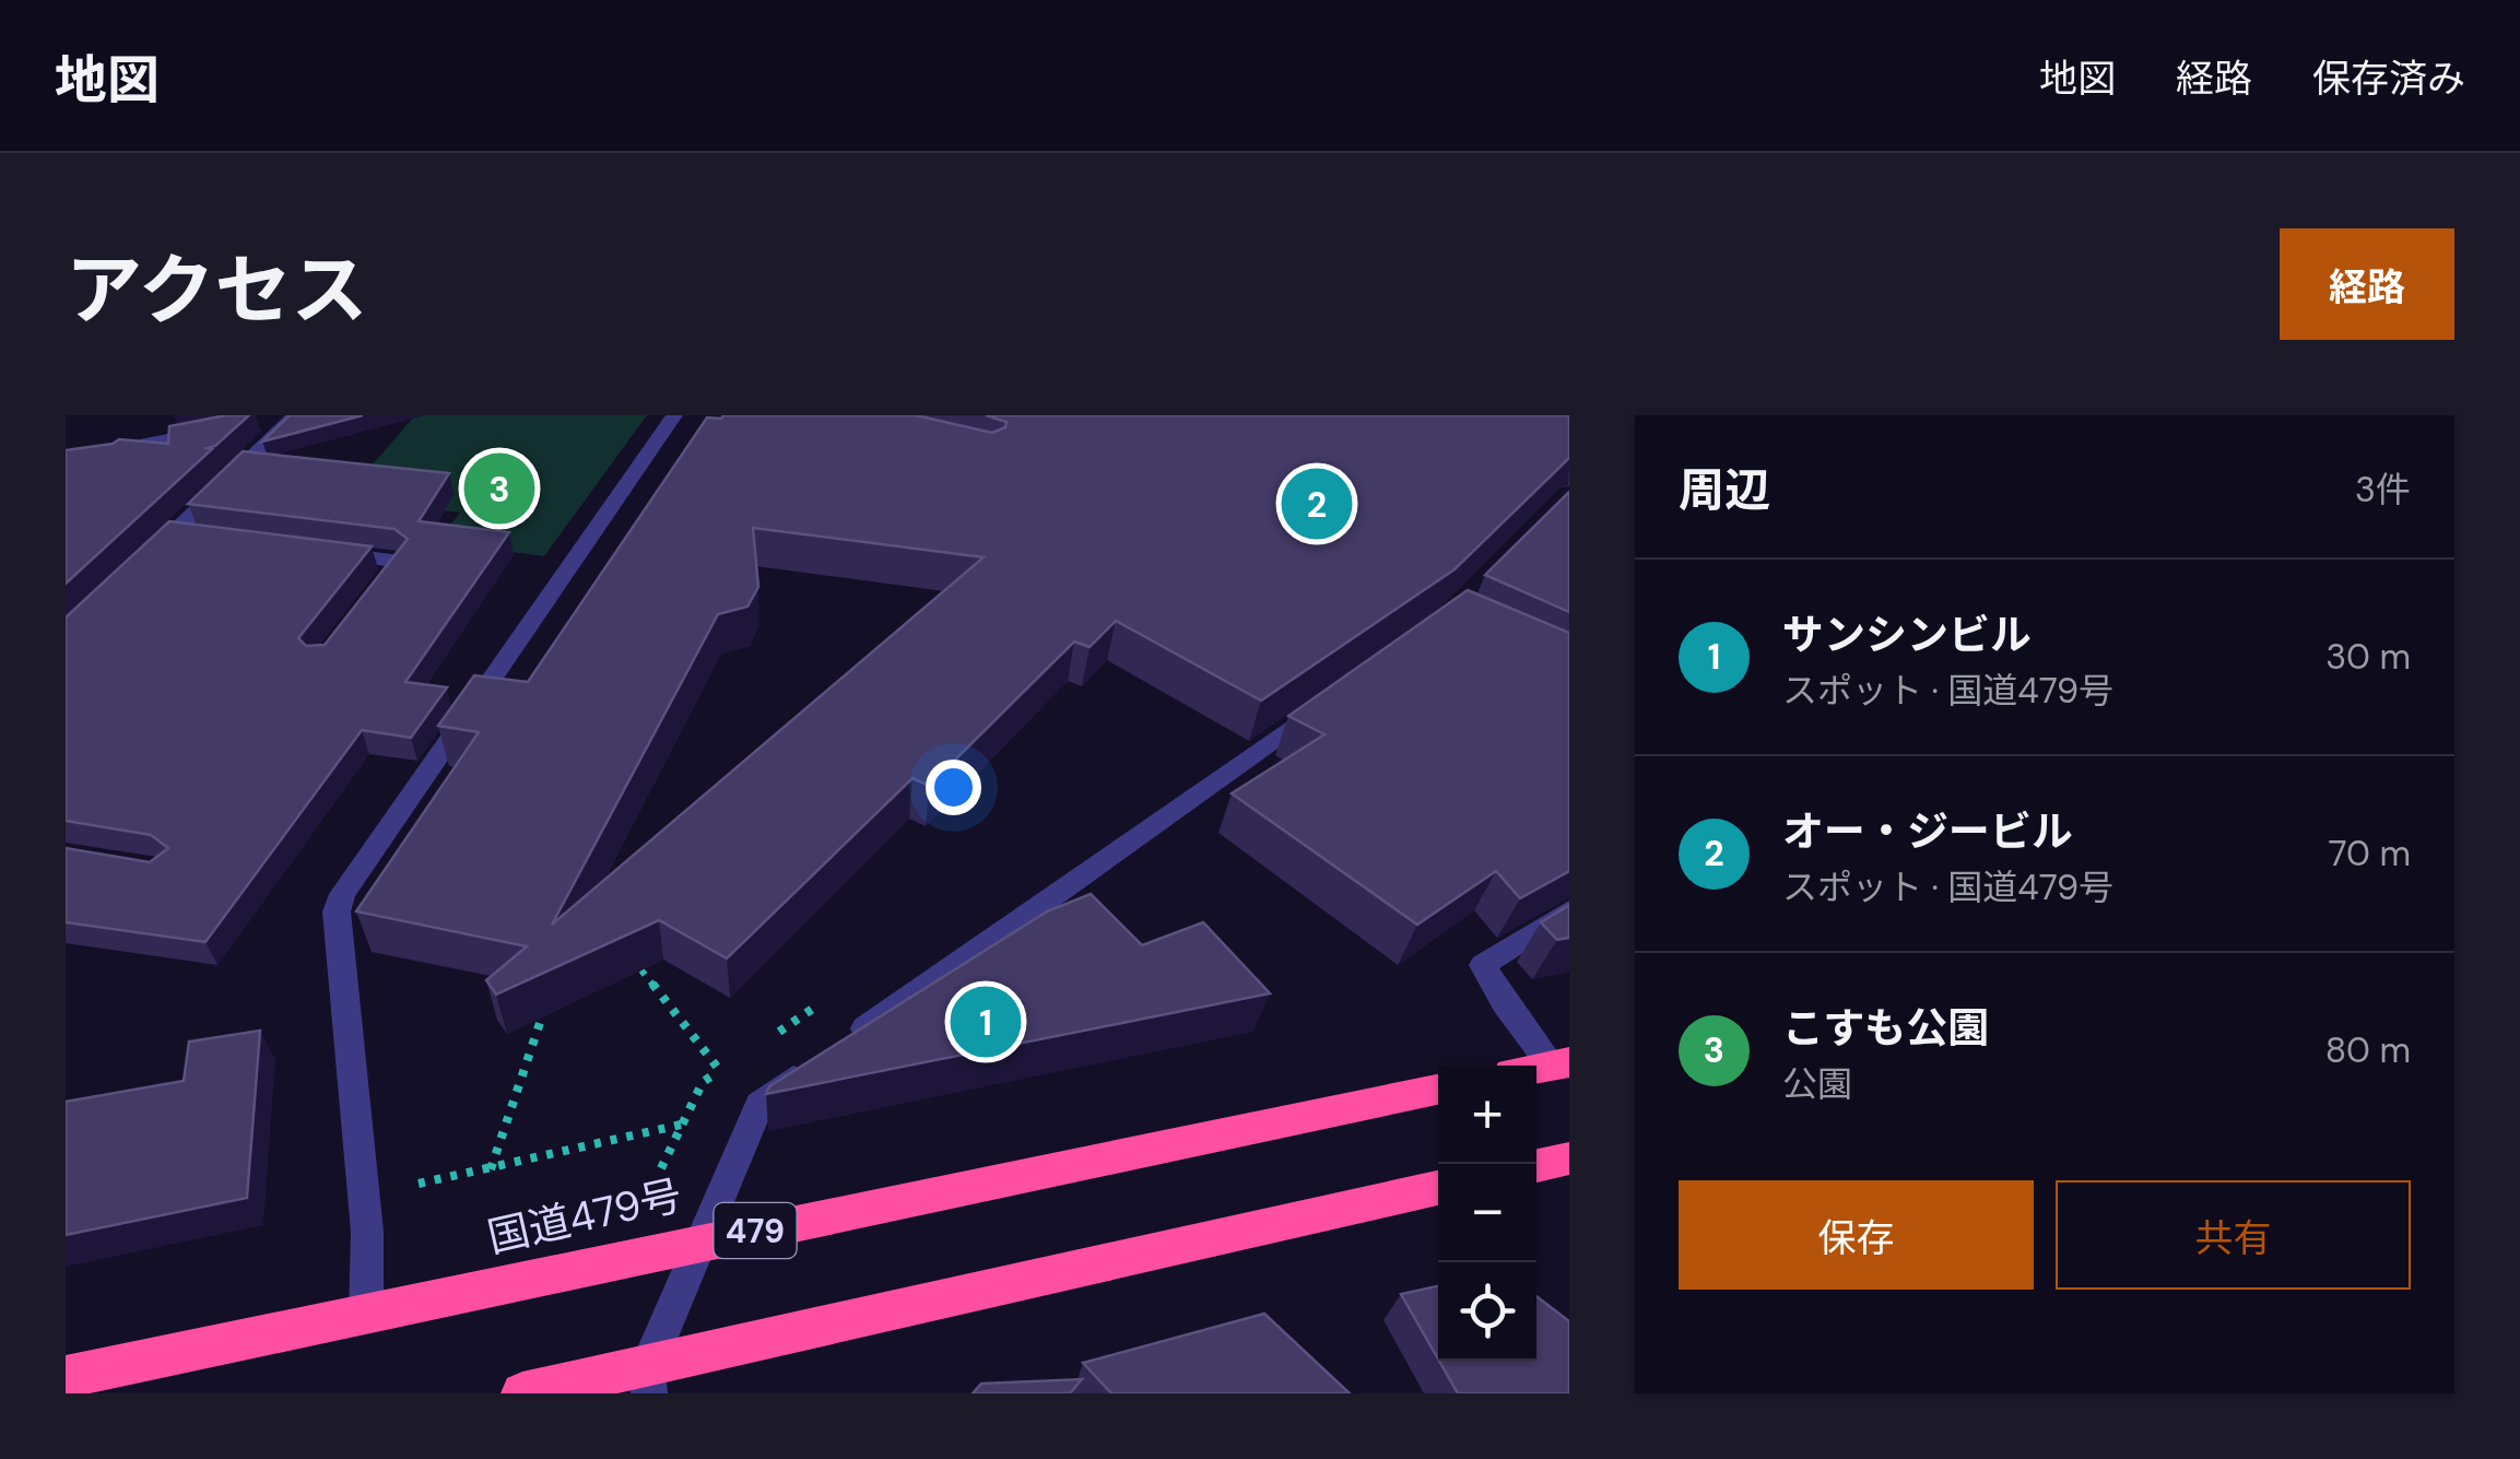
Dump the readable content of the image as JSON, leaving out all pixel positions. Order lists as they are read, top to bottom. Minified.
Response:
{"streets":{"highway":["国道479号","479"]},"page":{"header":"地図","nav":["地図","経路","保存済み"],"title":"アクセス","buttons":["経路",["保存","共有"]],"heading":["周辺","3件"],"pins":["3","2","1"],"list":[{"mark":"1","name":"サンシンビル","note":"スポット · 国道479号","value":"30 m"},{"mark":"2","name":"オー・ジービル","note":"スポット · 国道479号","value":"70 m"},{"mark":"3","name":"こすも公園","note":"公園","value":"80 m"}],"map_buttons":["+","−"]}}
